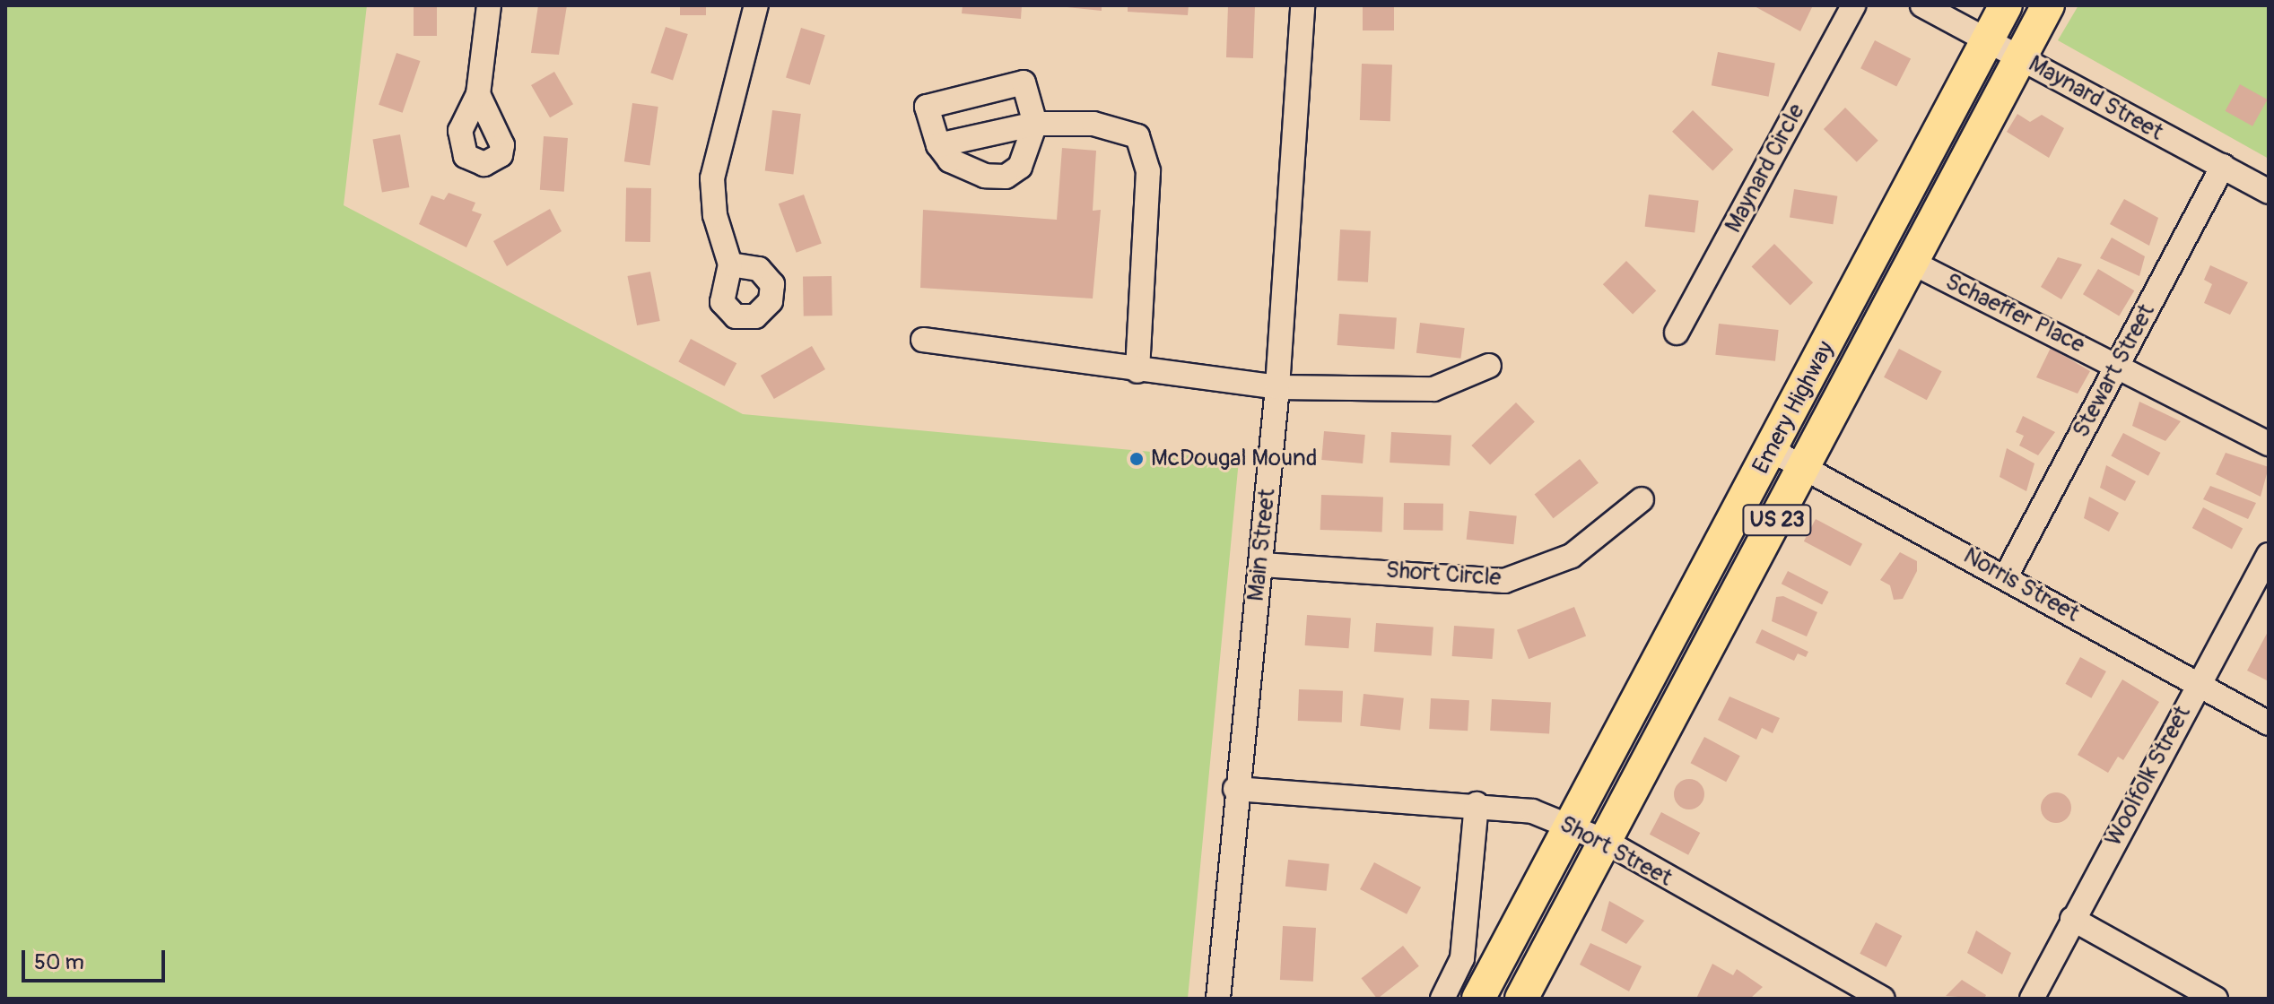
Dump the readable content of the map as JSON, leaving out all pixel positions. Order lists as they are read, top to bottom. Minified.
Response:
{"streets":{"highway":["Emery Highway","US 23"],"street":["Maynard Street","Maynard Circle","Schaeffer Place","Stewart Street","Main Street","Short Circle","Norris Street","Woolfolk Street","Short Street"]},"crossings":[["Maynard Street","Stewart Street"],["Maynard Street","Emery Highway"],["Schaeffer Place","Stewart Street"],["Schaeffer Place","Emery Highway"],["Stewart Street","Norris Street"],["Emery Highway","Norris Street"],["Emery Highway","Short Street"],["Main Street","Short Circle"],["Main Street","Short Street"],["Norris Street","Woolfolk Street"]],"places":["McDougal Mound"],"scale_bar":"50 m"}
